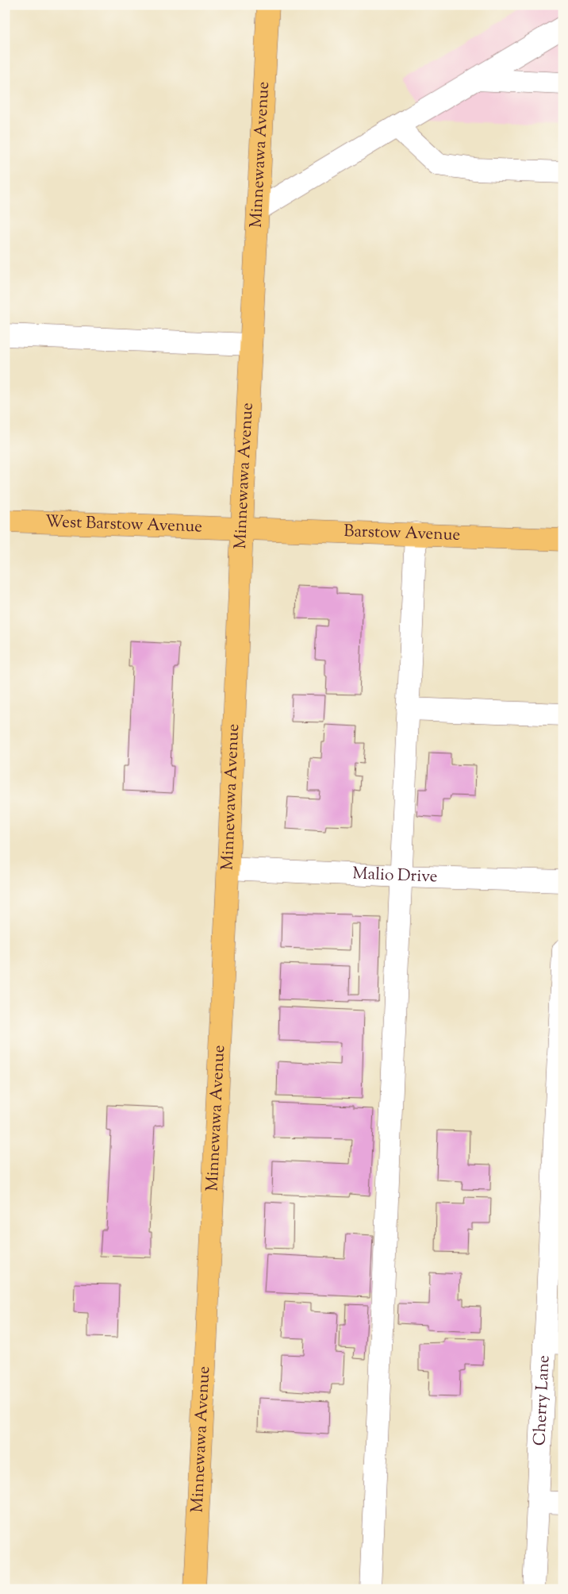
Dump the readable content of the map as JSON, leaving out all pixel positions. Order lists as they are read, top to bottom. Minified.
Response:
{"streets":{"main road":["Minnewawa Avenue","West Barstow Avenue","Barstow Avenue"],"street":["Malio Drive","Cherry Lane"]},"crossings":[["Minnewawa Avenue","West Barstow Avenue"],["Minnewawa Avenue","Barstow Avenue"],["Minnewawa Avenue","Malio Drive"],["West Barstow Avenue","Barstow Avenue"]]}
